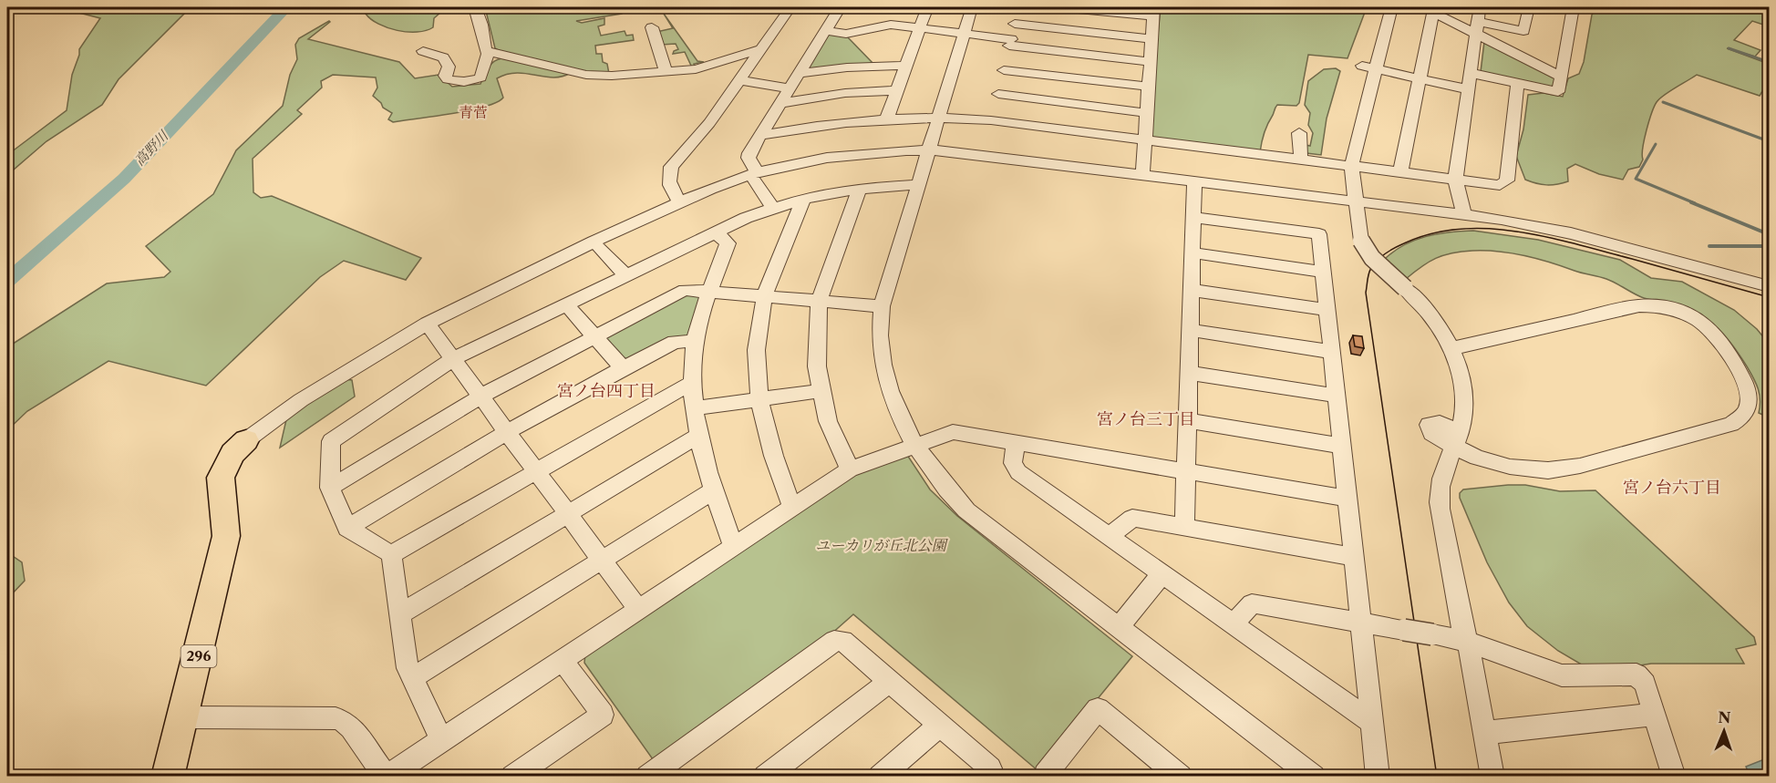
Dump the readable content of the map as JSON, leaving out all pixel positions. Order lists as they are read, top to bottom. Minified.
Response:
{"streets":{"highway":["296"]},"districts":["青菅","宮ノ台四丁目","宮ノ台三丁目","宮ノ台六丁目"],"water":["高野川"],"parks":["ユーカリが丘北公園"],"north":"top"}
